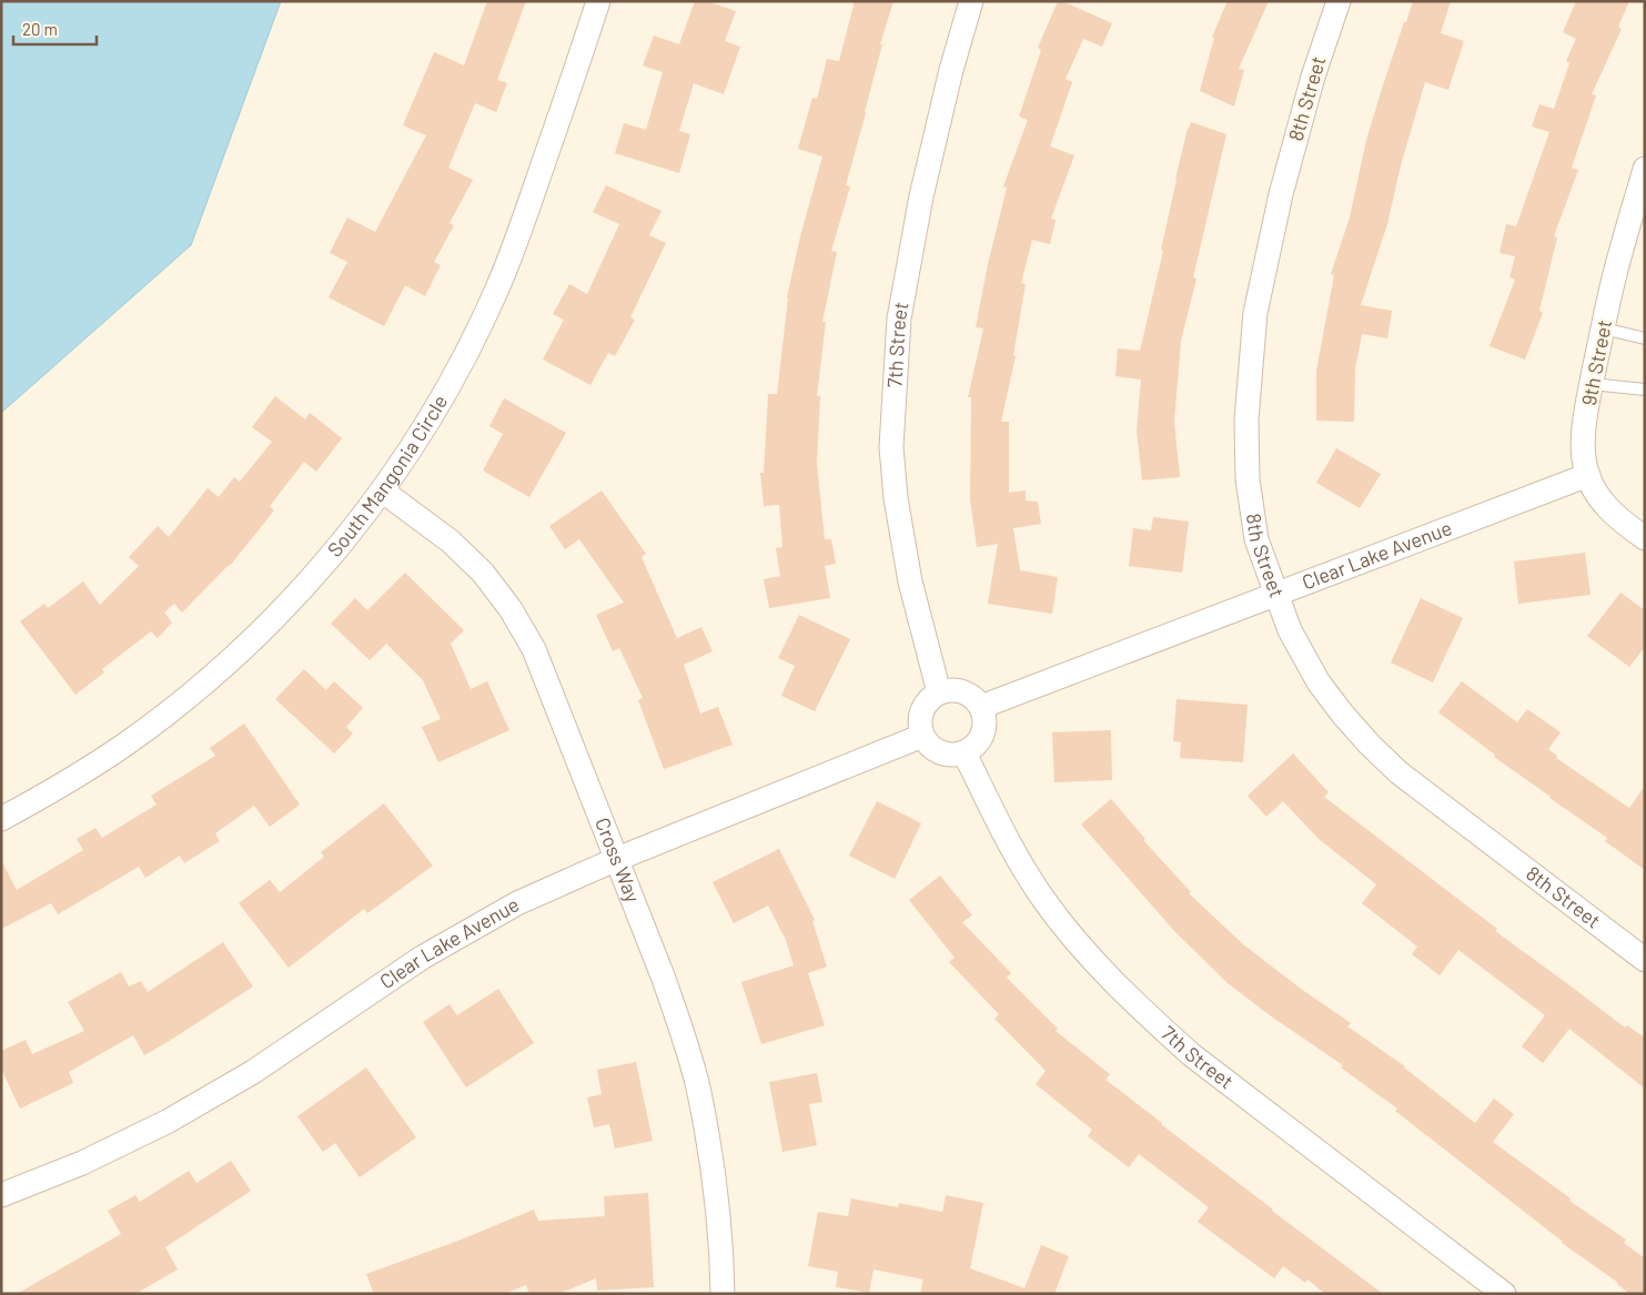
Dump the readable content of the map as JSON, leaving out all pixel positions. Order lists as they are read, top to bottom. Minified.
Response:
{"streets":{"street":["8th Street","7th Street","9th Street","South Mangonia Circle","Clear Lake Avenue","Cross Way"]},"crossings":[["8th Street","Clear Lake Avenue"],["7th Street","Clear Lake Avenue"],["9th Street","Clear Lake Avenue"],["South Mangonia Circle","Cross Way"],["Clear Lake Avenue","Cross Way"]],"scale_bar":"20 m"}
